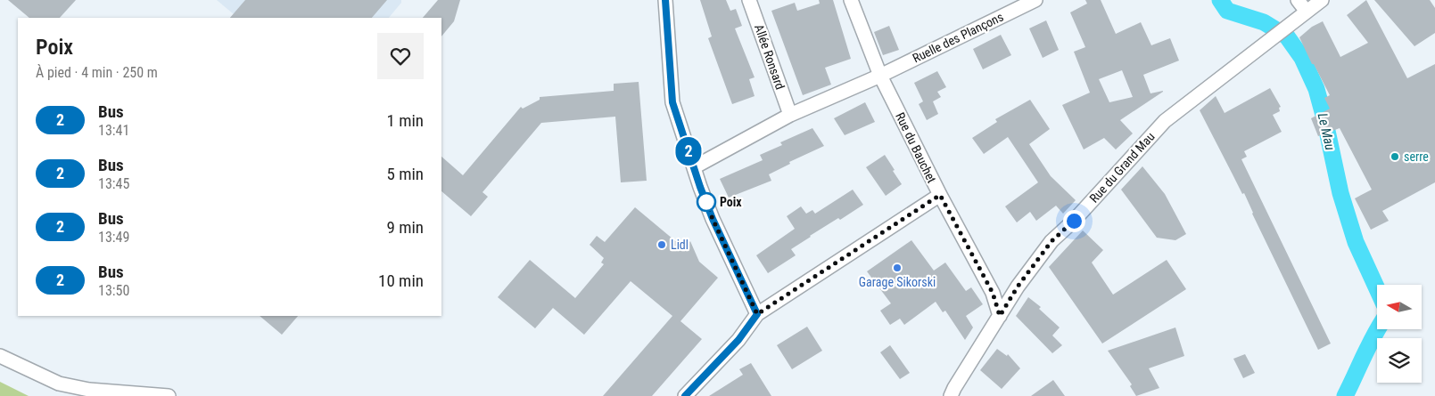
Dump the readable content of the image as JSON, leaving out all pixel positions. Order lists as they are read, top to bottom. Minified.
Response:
{"streets":{"street":["Ruelle des Plançons","Allée Ronsard","Rue du Bauchet","Rue du Grand Mau"]},"crossings":[["Ruelle des Plançons","Allée Ronsard"],["Ruelle des Plançons","Rue du Bauchet"],["Rue du Bauchet","Rue du Grand Mau"]],"water":["Le Mau"],"places":["serre","Poix","Lidl","Garage Sikorski"],"lines":["bus line 2"],"north":"left","page":{"on_map":"2","heading":["Poix","À pied · 4 min · 250 m"],"list":[{"mark":"2","name":"Bus","note":"13:41","value":"1 min"},{"mark":"2","name":"Bus","note":"13:45","value":"5 min"},{"mark":"2","name":"Bus","note":"13:49","value":"9 min"},{"mark":"2","name":"Bus","note":"13:50","value":"10 min"}]}}
